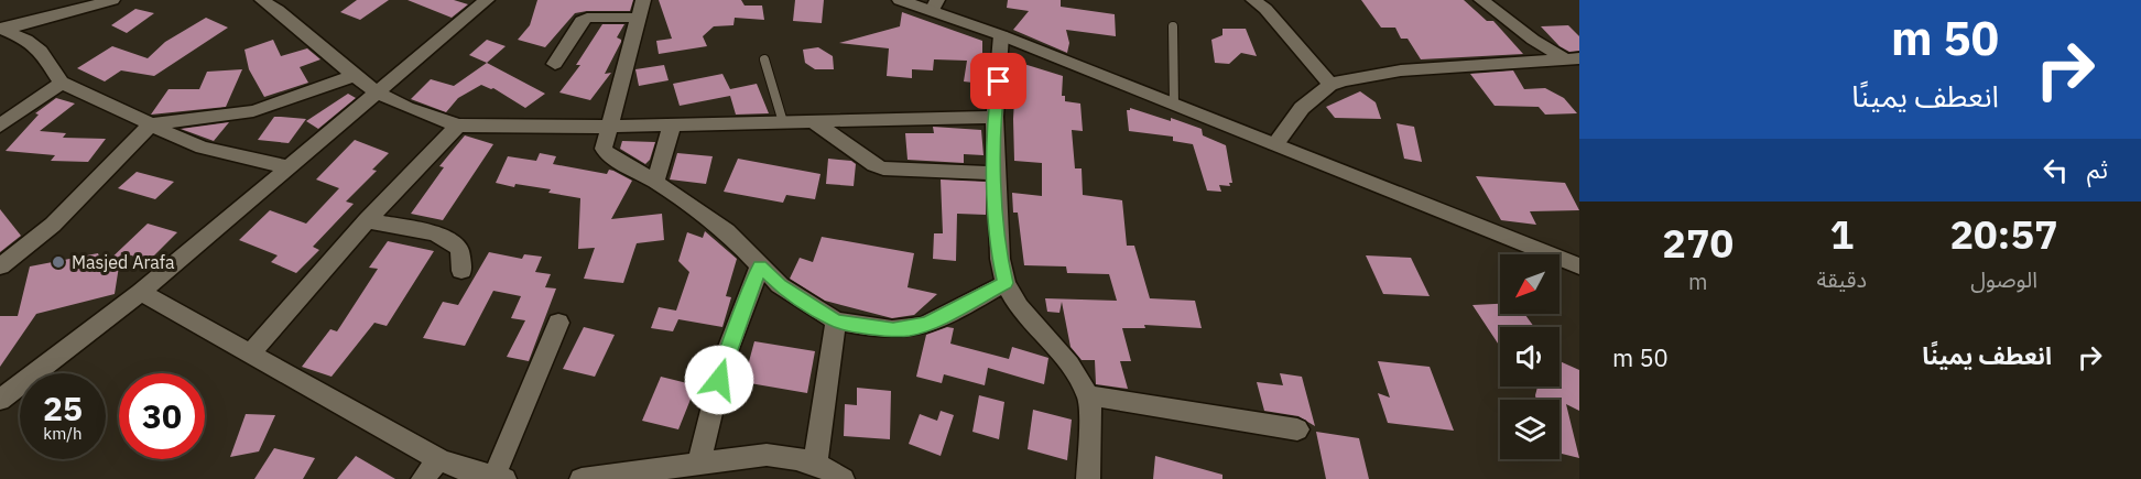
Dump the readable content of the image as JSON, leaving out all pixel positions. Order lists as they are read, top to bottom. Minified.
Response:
{"places":["Masjed Arafa"],"north":"bottom left","page":{"turn":["50 m","انعطف يمينًا"],"then":"ثم","eta":["20:57","الوصول","1","دقيقة","270","m"],"list":[{"name":"انعطف يمينًا","value":"50 m"}],"speed":"25 km/h","limit":"30"}}
